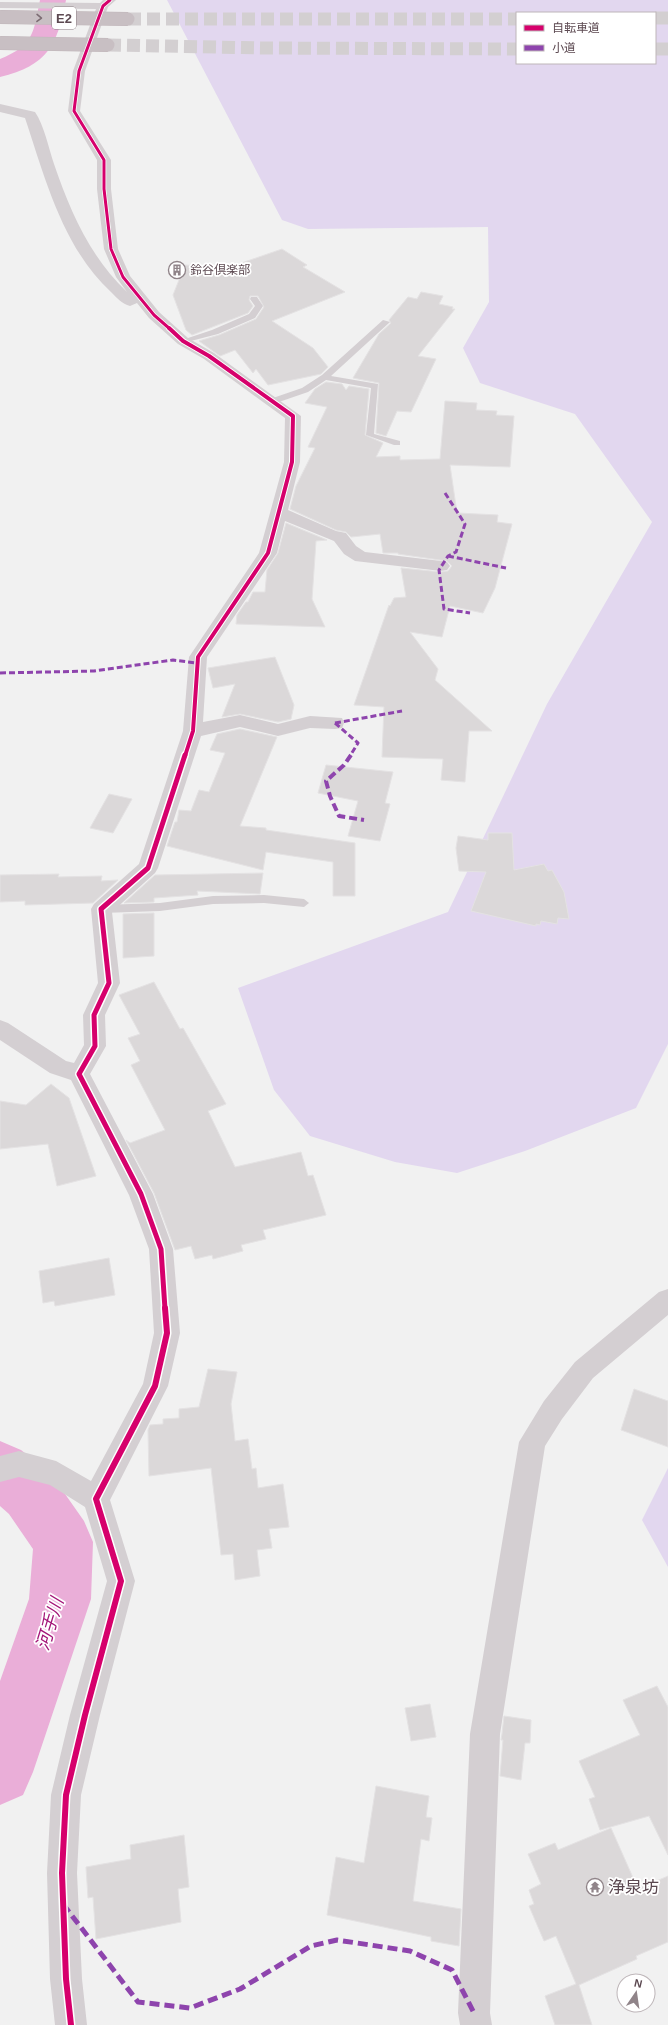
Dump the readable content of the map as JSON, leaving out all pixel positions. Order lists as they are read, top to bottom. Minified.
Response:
{"streets":{"highway":["E2"]},"water":["河手川"],"places":{"building":["鈴谷倶楽部"],"temple":["浄泉坊"]},"legend":["自転車道","小道"],"north":"top"}
